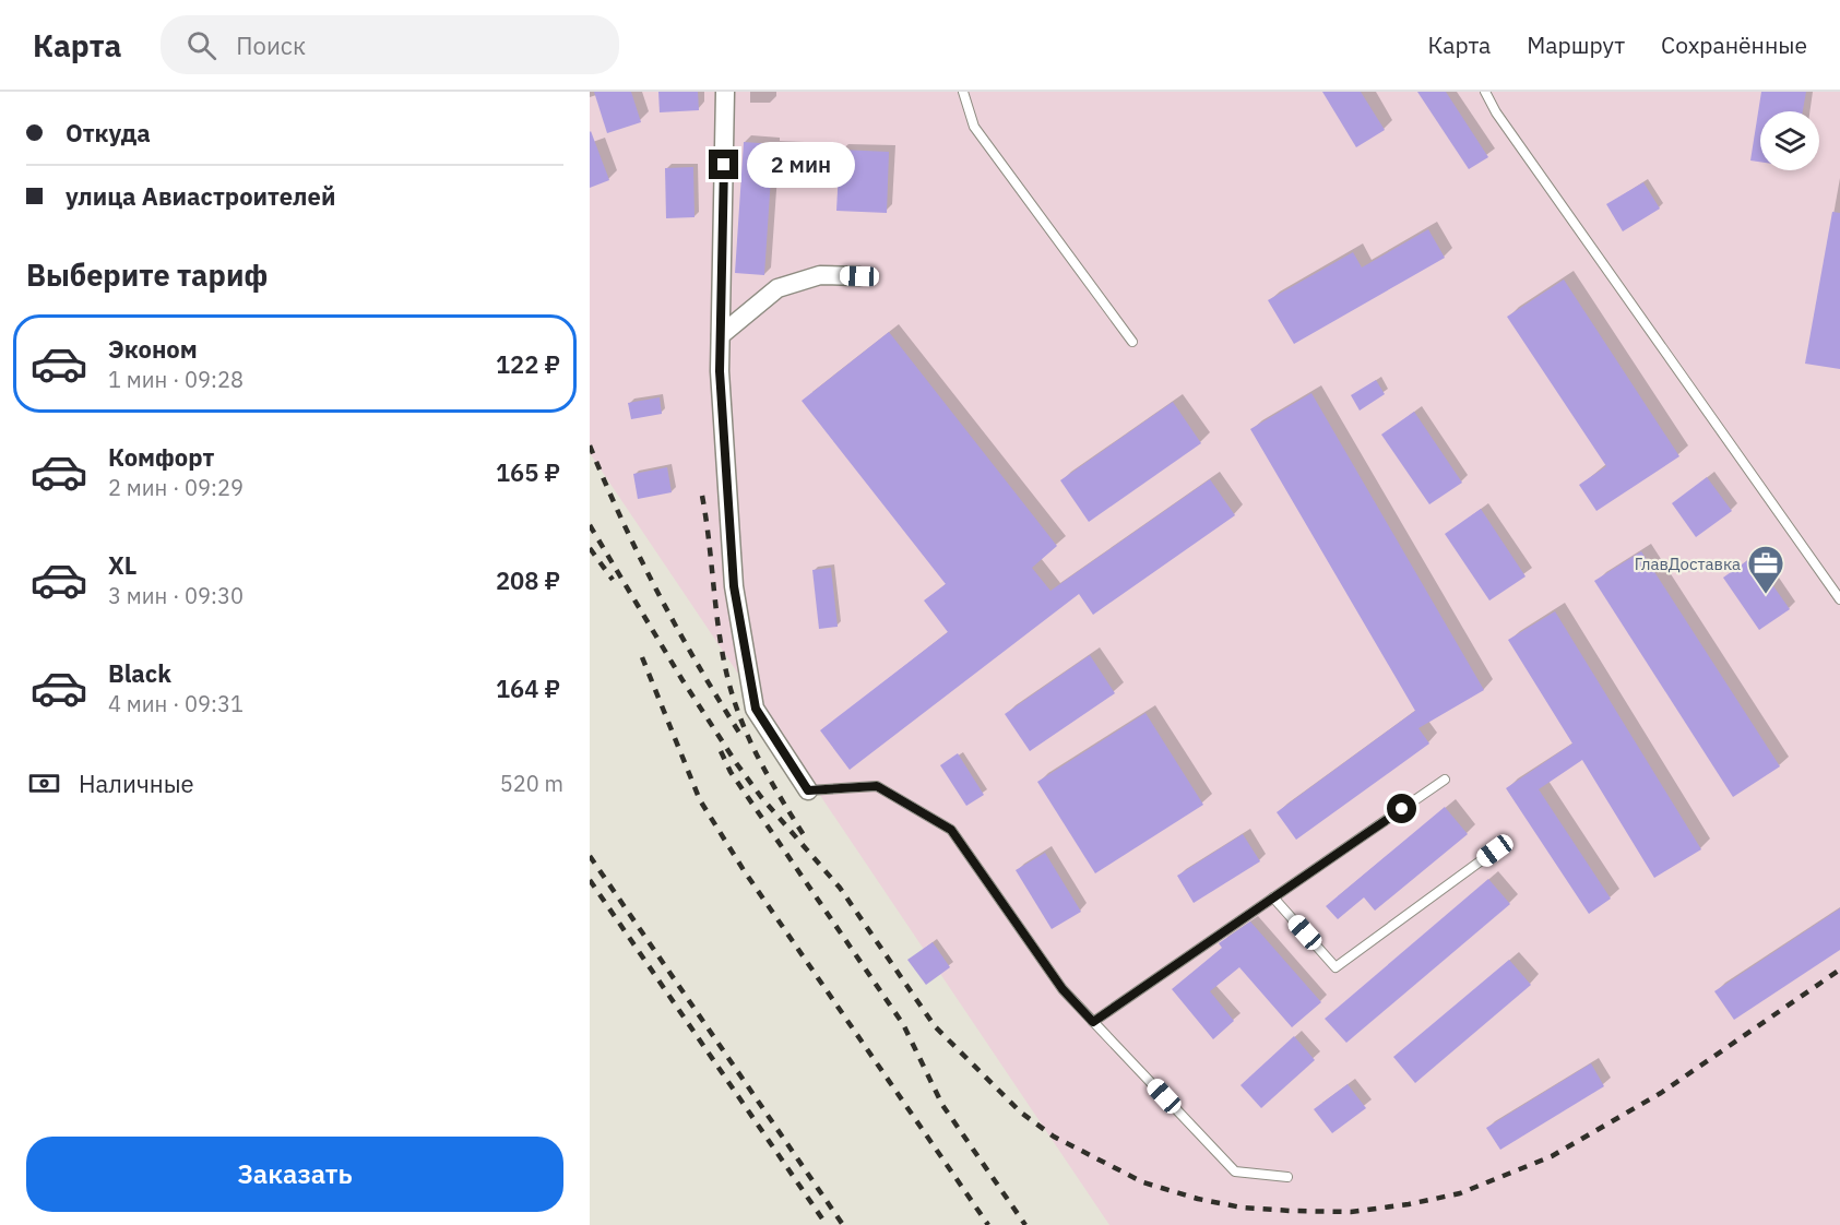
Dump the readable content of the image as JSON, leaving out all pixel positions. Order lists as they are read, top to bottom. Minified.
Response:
{"places":{"office":["ГлавДоставка"]},"page":{"header":"Карта","search":"Поиск","nav":["Карта","Маршрут","Сохранённые"],"banner":["Откуда","улица Авиастроителей"],"bubble":"2 мин","heading":"Выберите тариф","list":[{"name":"Эконом","note":"1 мин · 09:28","value":"122 ₽"},{"name":"Комфорт","note":"2 мин · 09:29","value":"165 ₽"},{"name":"XL","note":"3 мин · 09:30","value":"208 ₽"},{"name":"Black","note":"4 мин · 09:31","value":"164 ₽"}],"pay":["Наличные","520 m"],"buttons":"Заказать"}}
